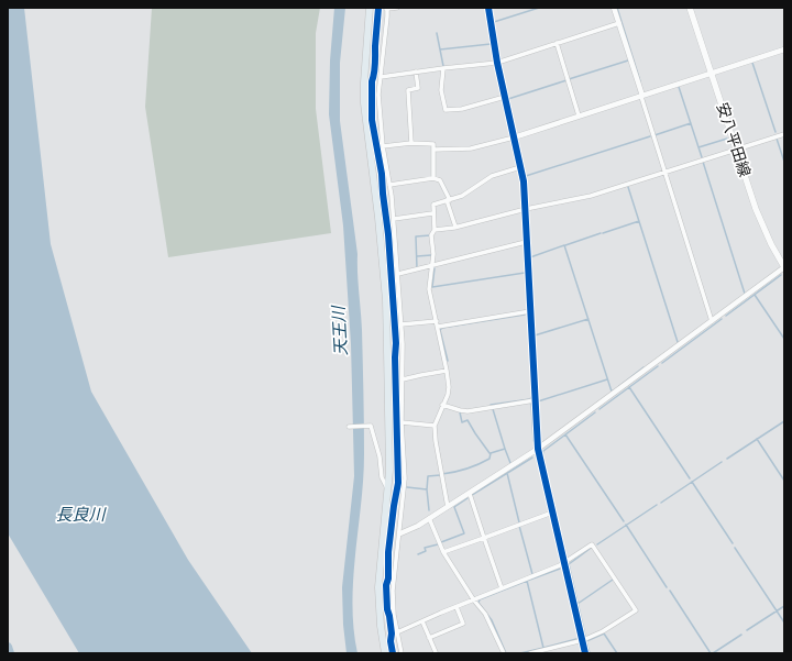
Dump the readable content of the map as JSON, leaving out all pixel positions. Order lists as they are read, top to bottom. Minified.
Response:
{"streets":{"main road":["安八平田線"]},"water":["天王川","長良川"]}
